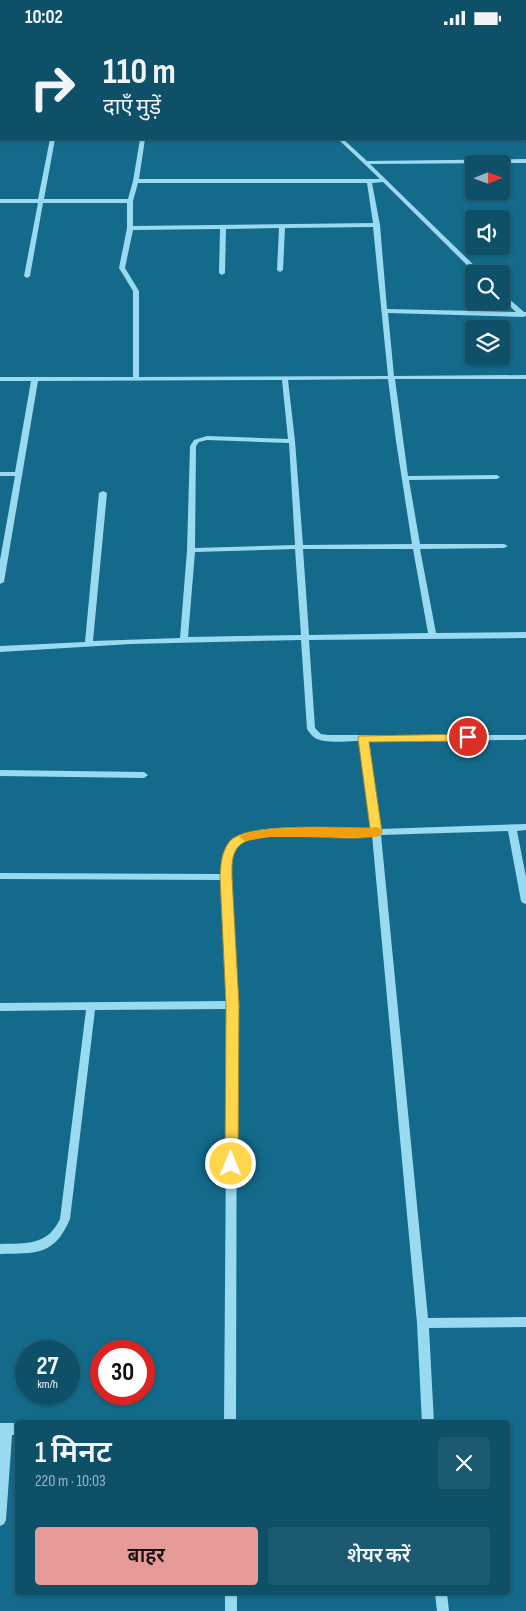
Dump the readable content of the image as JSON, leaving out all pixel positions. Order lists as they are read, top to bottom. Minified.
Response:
{"north":"right","page":{"status":"10:02","turn":["110 m","दाएँ मुड़ें"],"speed":"27 km/h","limit":"30","heading":["1 मिनट","220 m · 10:03"],"buttons":["बाहर","शेयर करें"]}}
